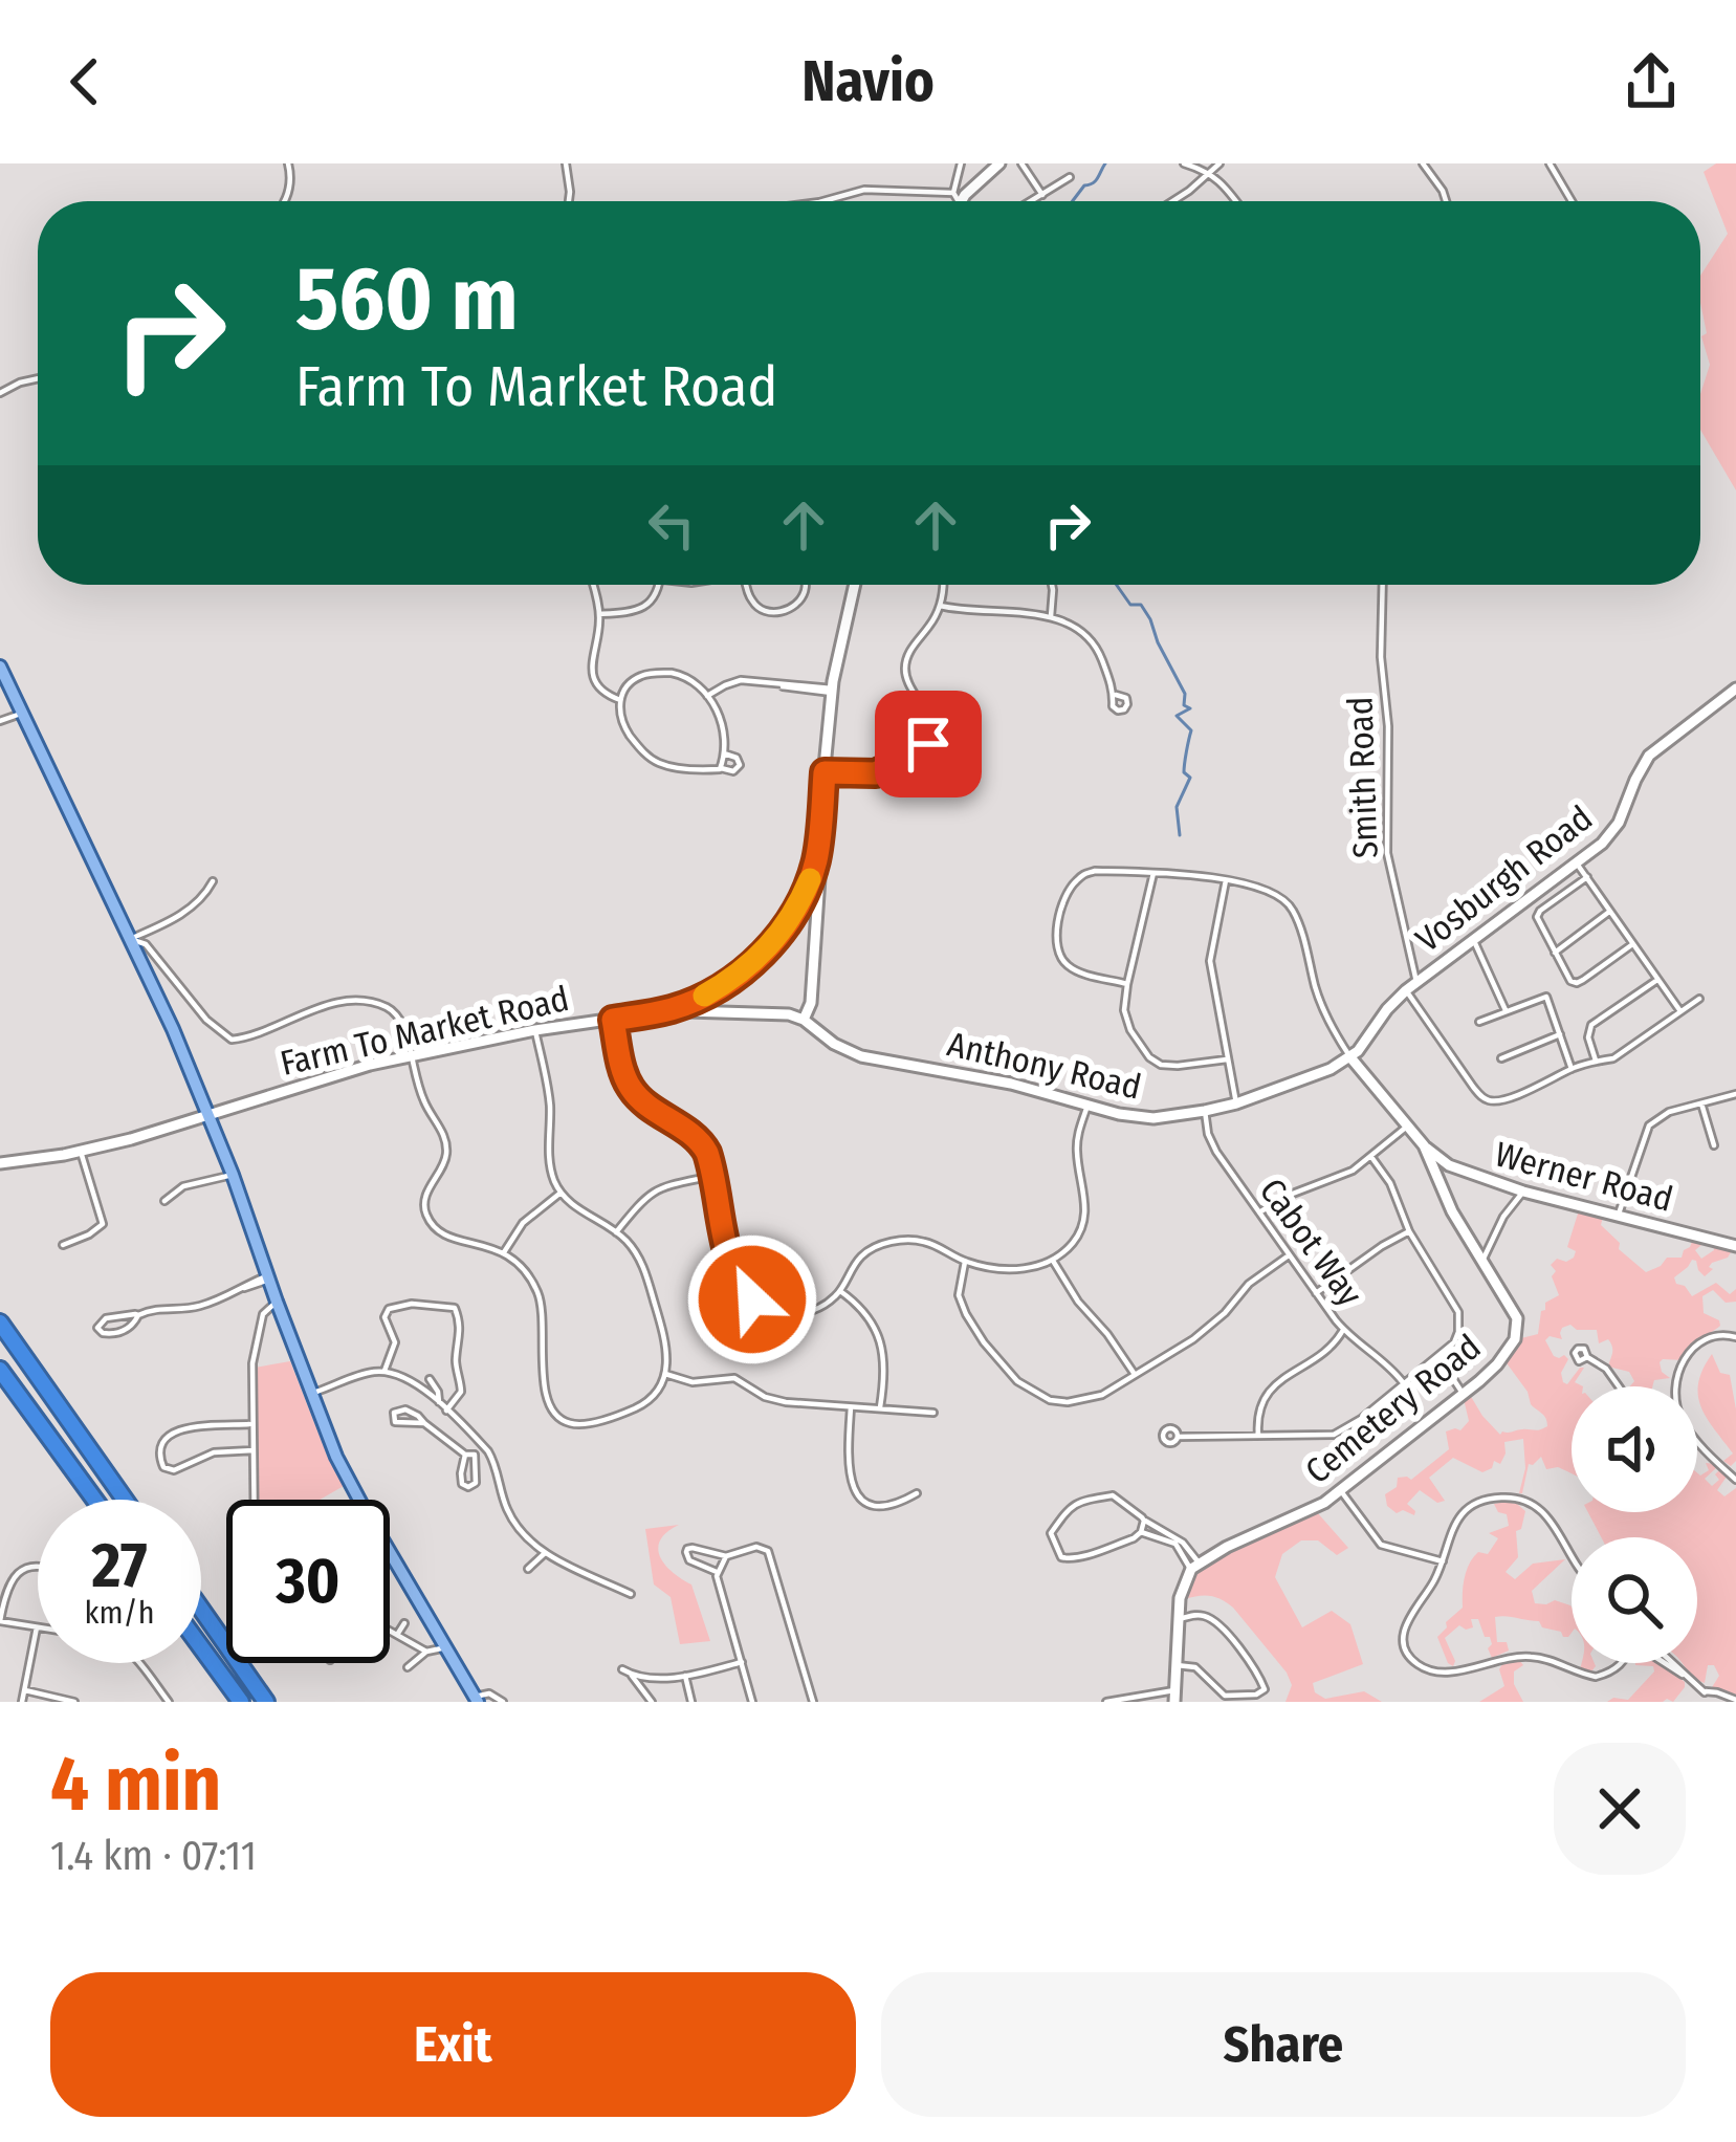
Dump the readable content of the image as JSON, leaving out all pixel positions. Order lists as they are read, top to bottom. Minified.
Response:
{"streets":{"street":["Smith Road","Vosburgh Road","Farm To Market Road","Anthony Road","Werner Road","Cabot Way","Cemetery Road"]},"crossings":[["Smith Road","Vosburgh Road"],["Vosburgh Road","Anthony Road"],["Vosburgh Road","Cemetery Road"],["Farm To Market Road","Anthony Road"],["Anthony Road","Cabot Way"],["Anthony Road","Cemetery Road"],["Werner Road","Cemetery Road"]],"page":{"header":"Navio","turn":["560 m","Farm To Market Road"],"speed":"27 km/h","limit":"30","heading":["4 min","1.4 km · 07:11"],"buttons":["Exit","Share"]}}
